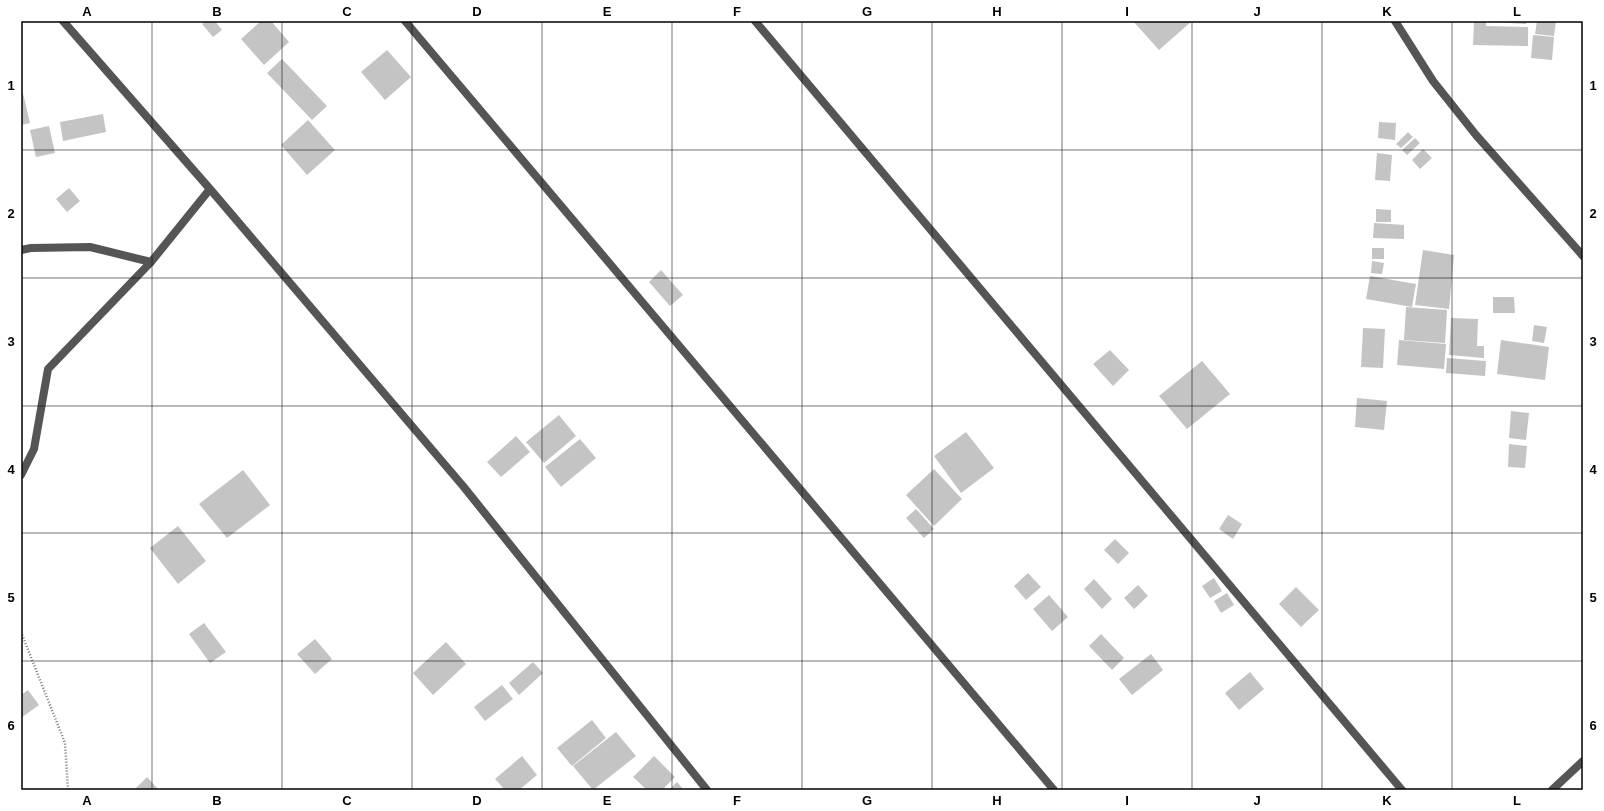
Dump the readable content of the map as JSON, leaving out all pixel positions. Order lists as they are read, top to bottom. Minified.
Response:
{"grid":{"columns":["A","B","C","D","E","F","G","H","I","J","K","L"],"rows":["1","2","3","4","5","6"]}}
